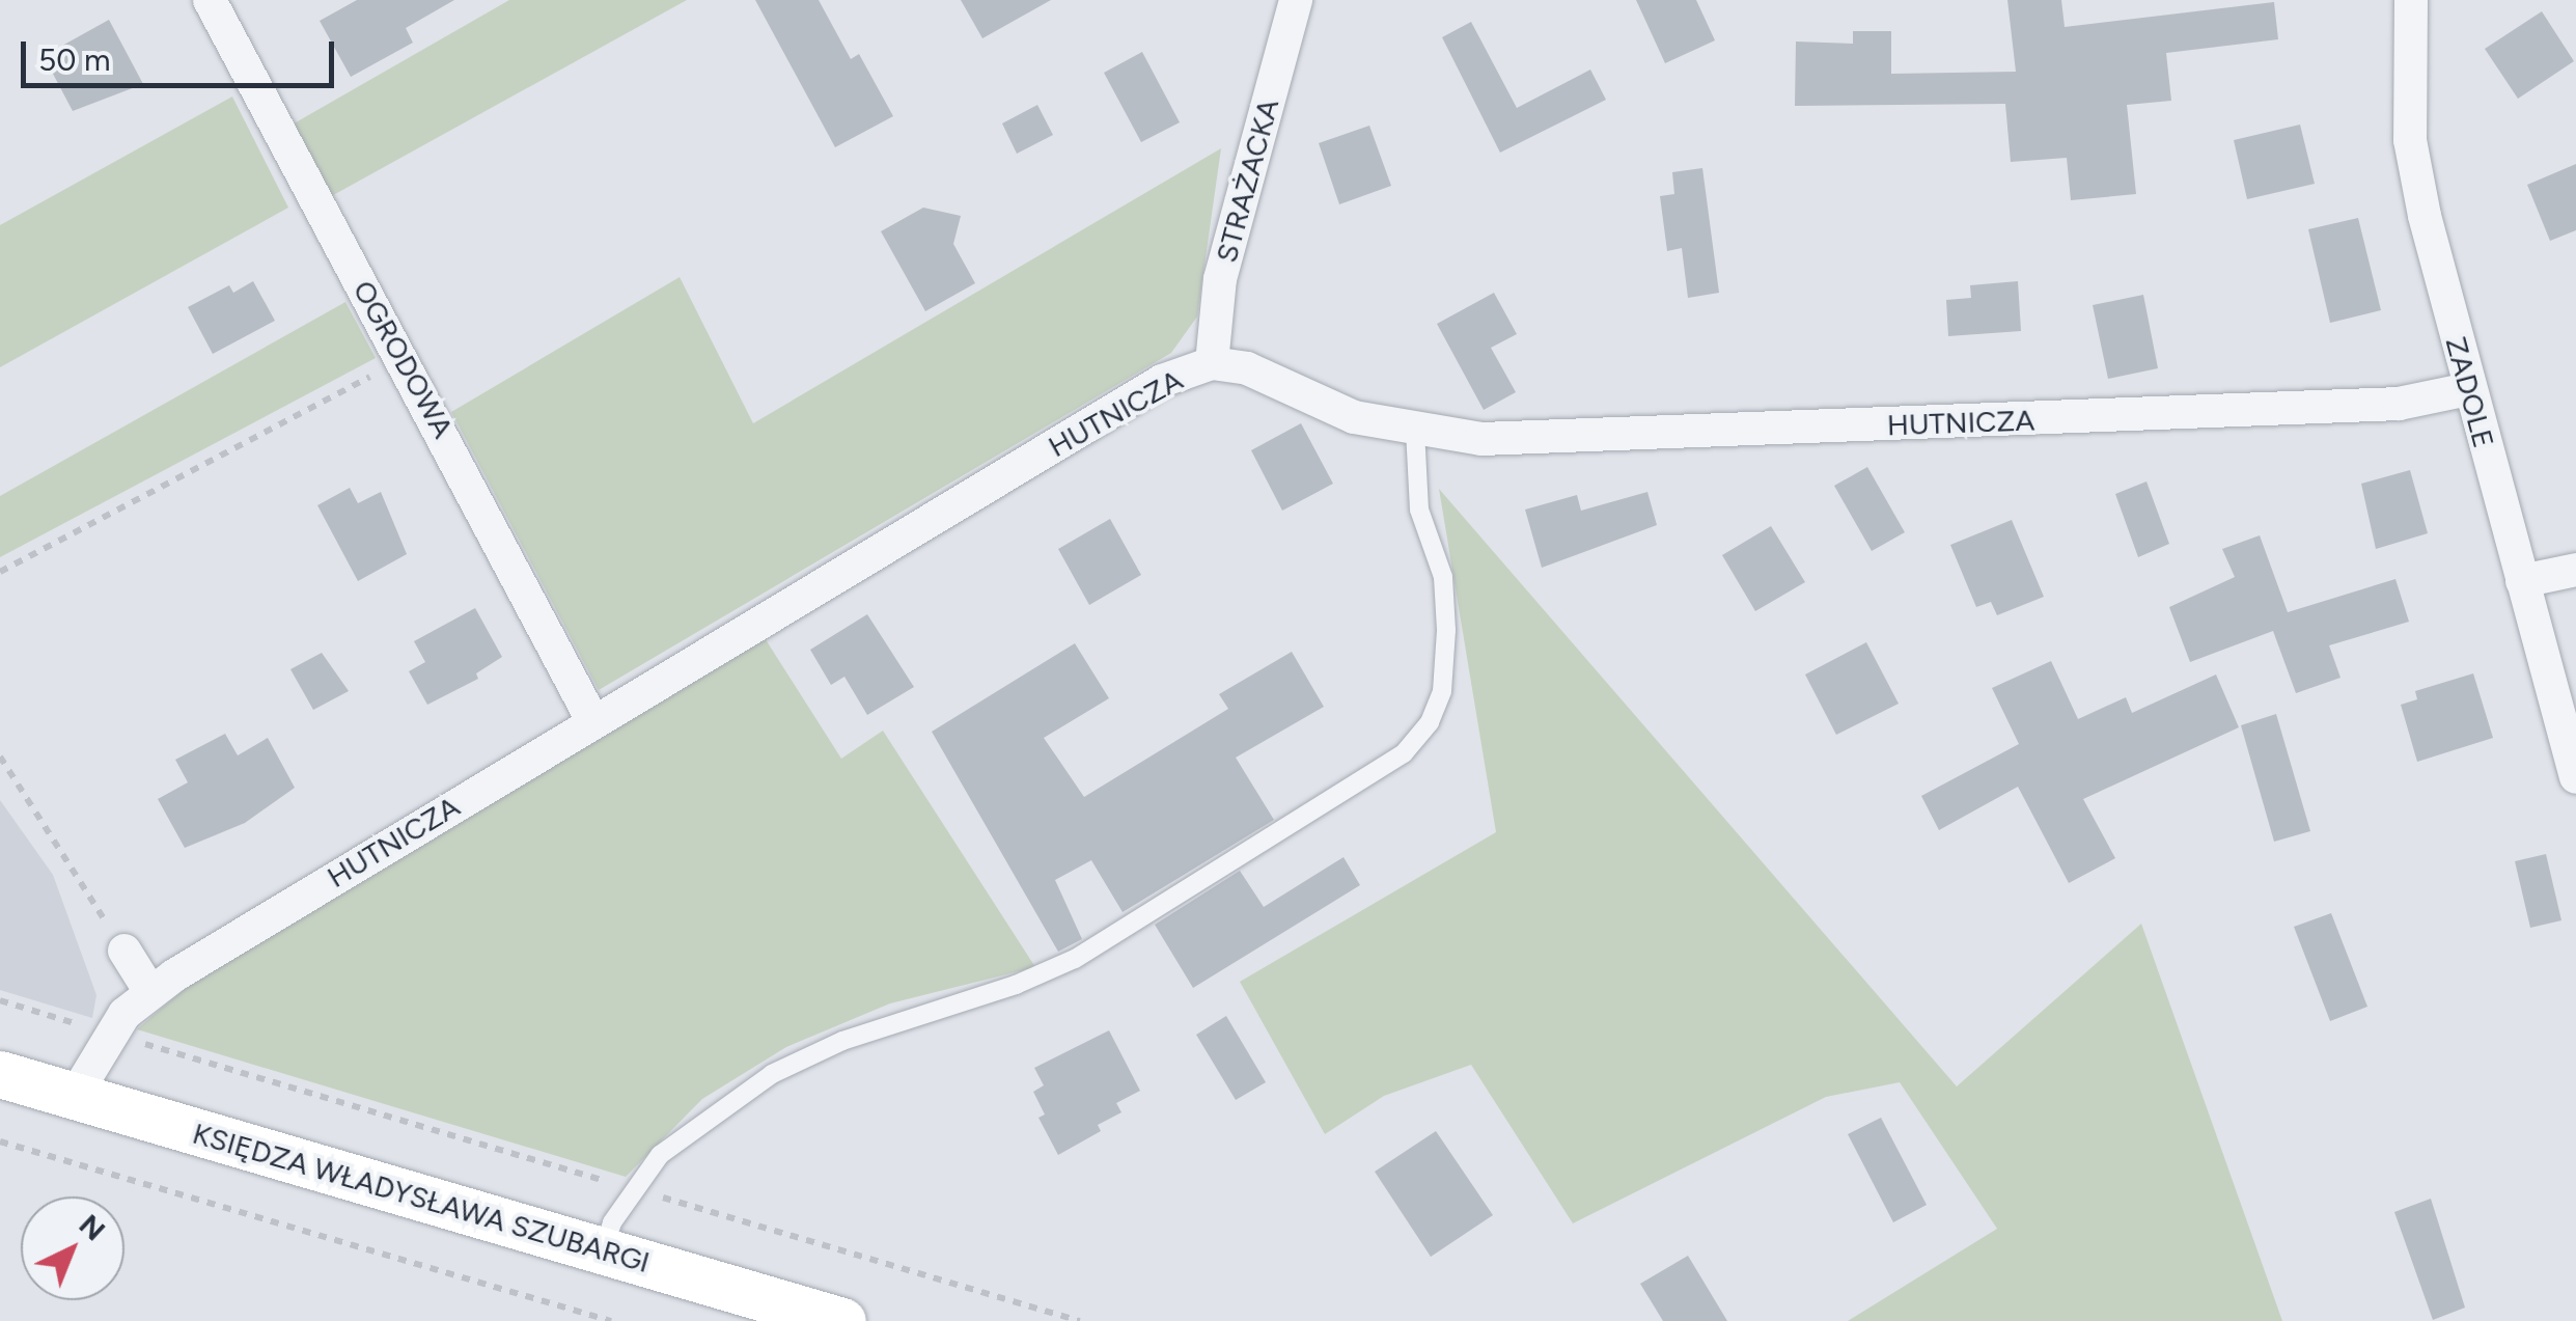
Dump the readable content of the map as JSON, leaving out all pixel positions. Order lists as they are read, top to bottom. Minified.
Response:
{"streets":{"street":["STRAŻACKA","OGRODOWA","ZADOLE","HUTNICZA","KSIĘDZA WŁADYSŁAWA SZUBARGI"]},"crossings":[["STRAŻACKA","HUTNICZA"],["OGRODOWA","HUTNICZA"],["ZADOLE","HUTNICZA"],["HUTNICZA","KSIĘDZA WŁADYSŁAWA SZUBARGI"]],"scale_bar":"50 m","north":"top right"}
